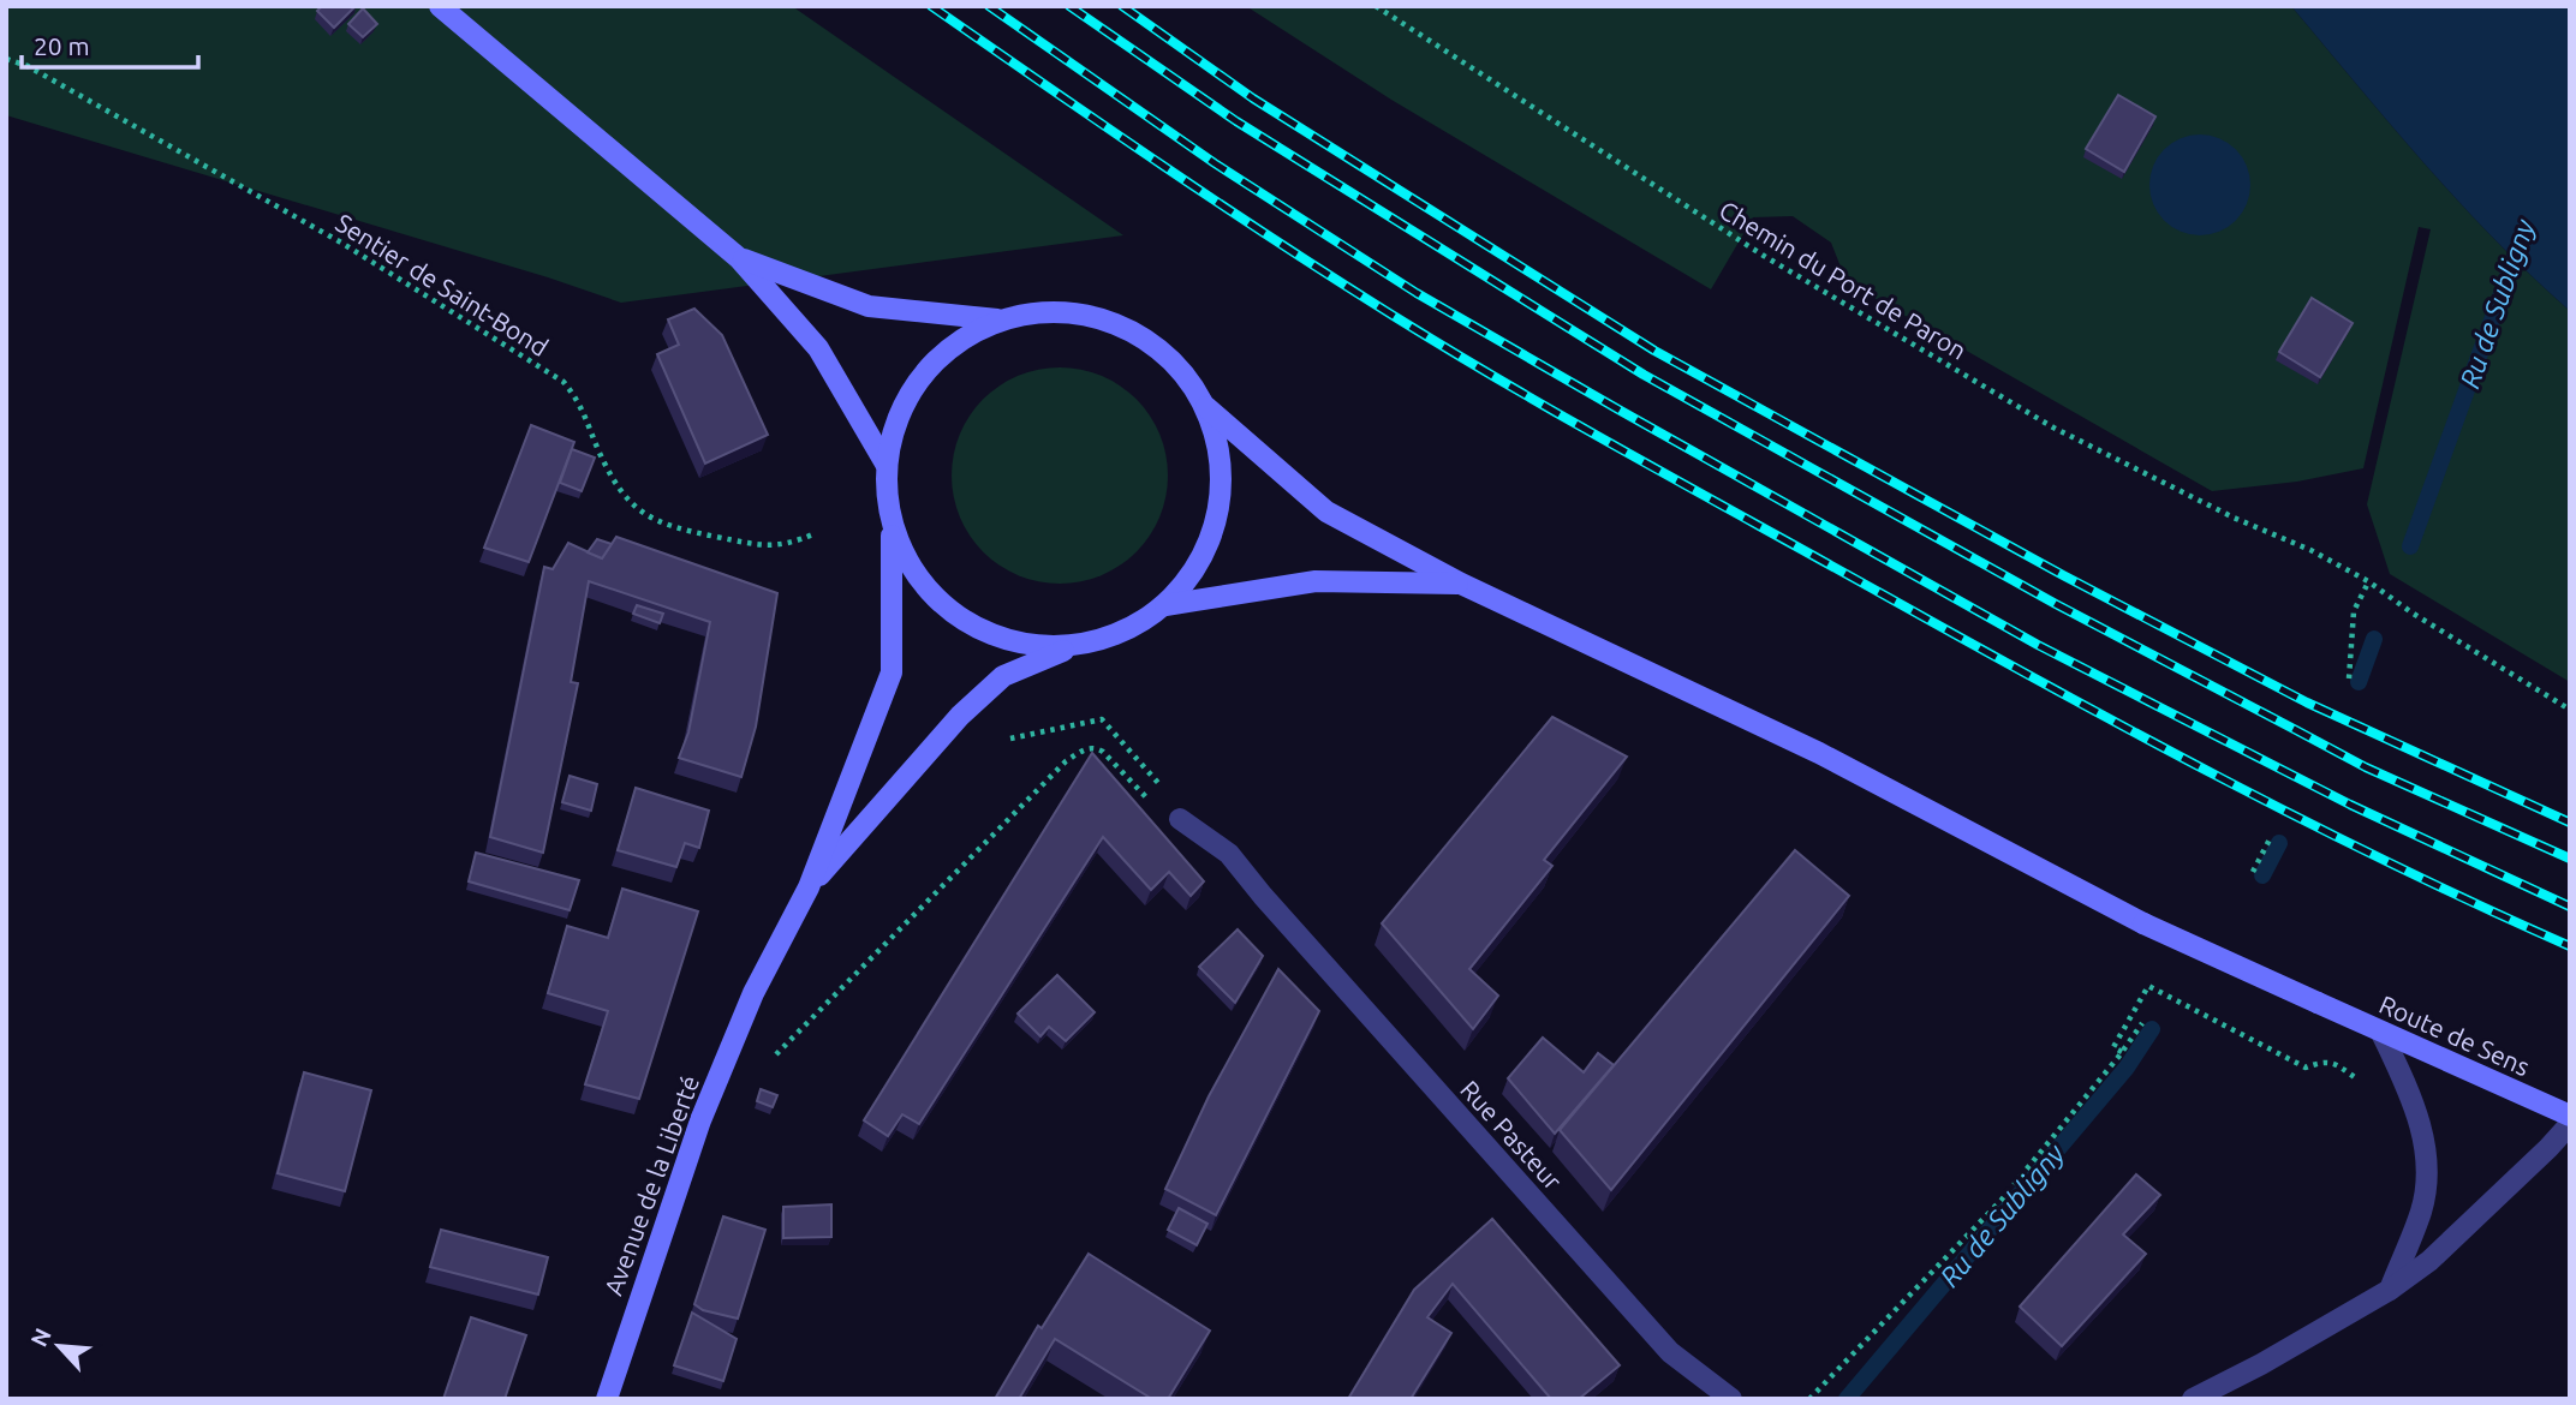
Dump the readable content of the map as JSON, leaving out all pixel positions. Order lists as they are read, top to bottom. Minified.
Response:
{"streets":{"main road":["Route de Sens","Avenue de la Liberté"],"street":["Rue Pasteur"],"path":["Chemin du Port de Paron","Sentier de Saint-Bond"]},"water":["Ru de Subligny"],"scale_bar":"20 m","north":"top left"}
